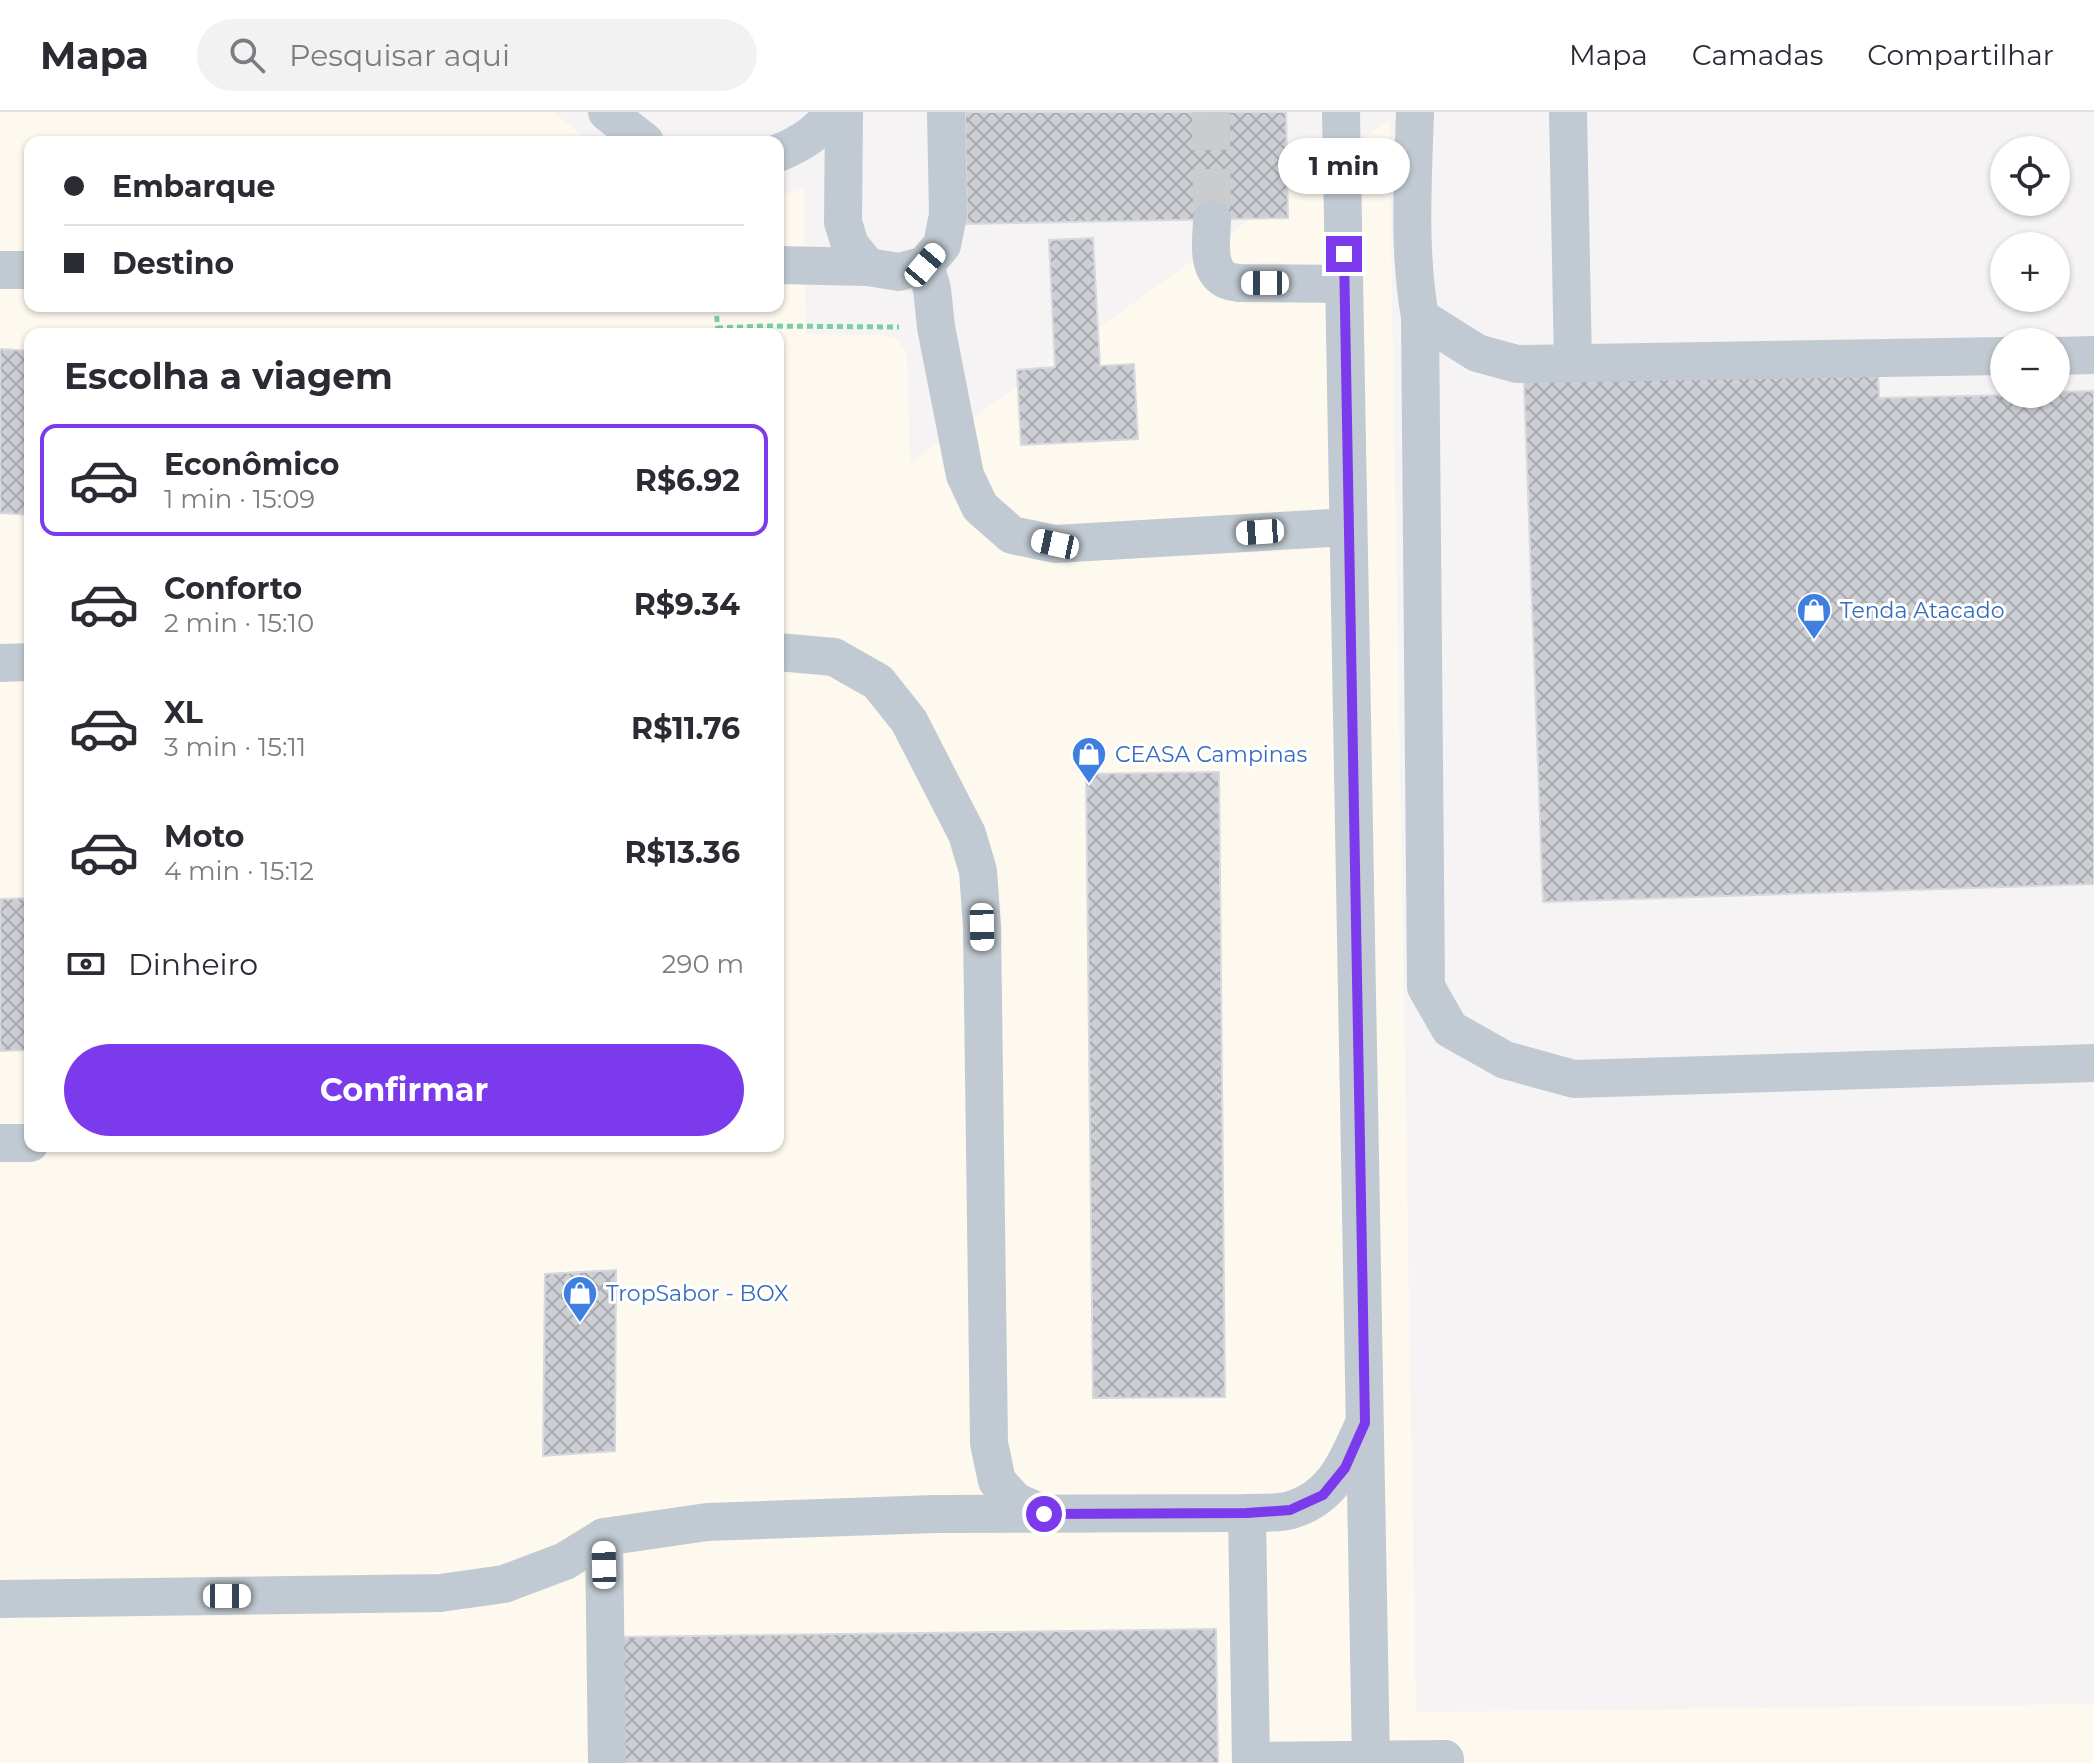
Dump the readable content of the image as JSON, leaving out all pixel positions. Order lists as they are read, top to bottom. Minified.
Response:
{"places":{"shop":["Tenda Atacado","CEASA Campinas","TropSabor - BOX"]},"page":{"header":"Mapa","search":"Pesquisar aqui","nav":["Mapa","Camadas","Compartilhar"],"map_buttons":["+","−"],"banner":["Embarque","Destino"],"bubble":"1 min","heading":"Escolha a viagem","list":[{"name":"Econômico","note":"1 min · 15:09","value":"R$6.92"},{"name":"Conforto","note":"2 min · 15:10","value":"R$9.34"},{"name":"XL","note":"3 min · 15:11","value":"R$11.76"},{"name":"Moto","note":"4 min · 15:12","value":"R$13.36"}],"pay":["Dinheiro","290 m"],"buttons":"Confirmar"}}
